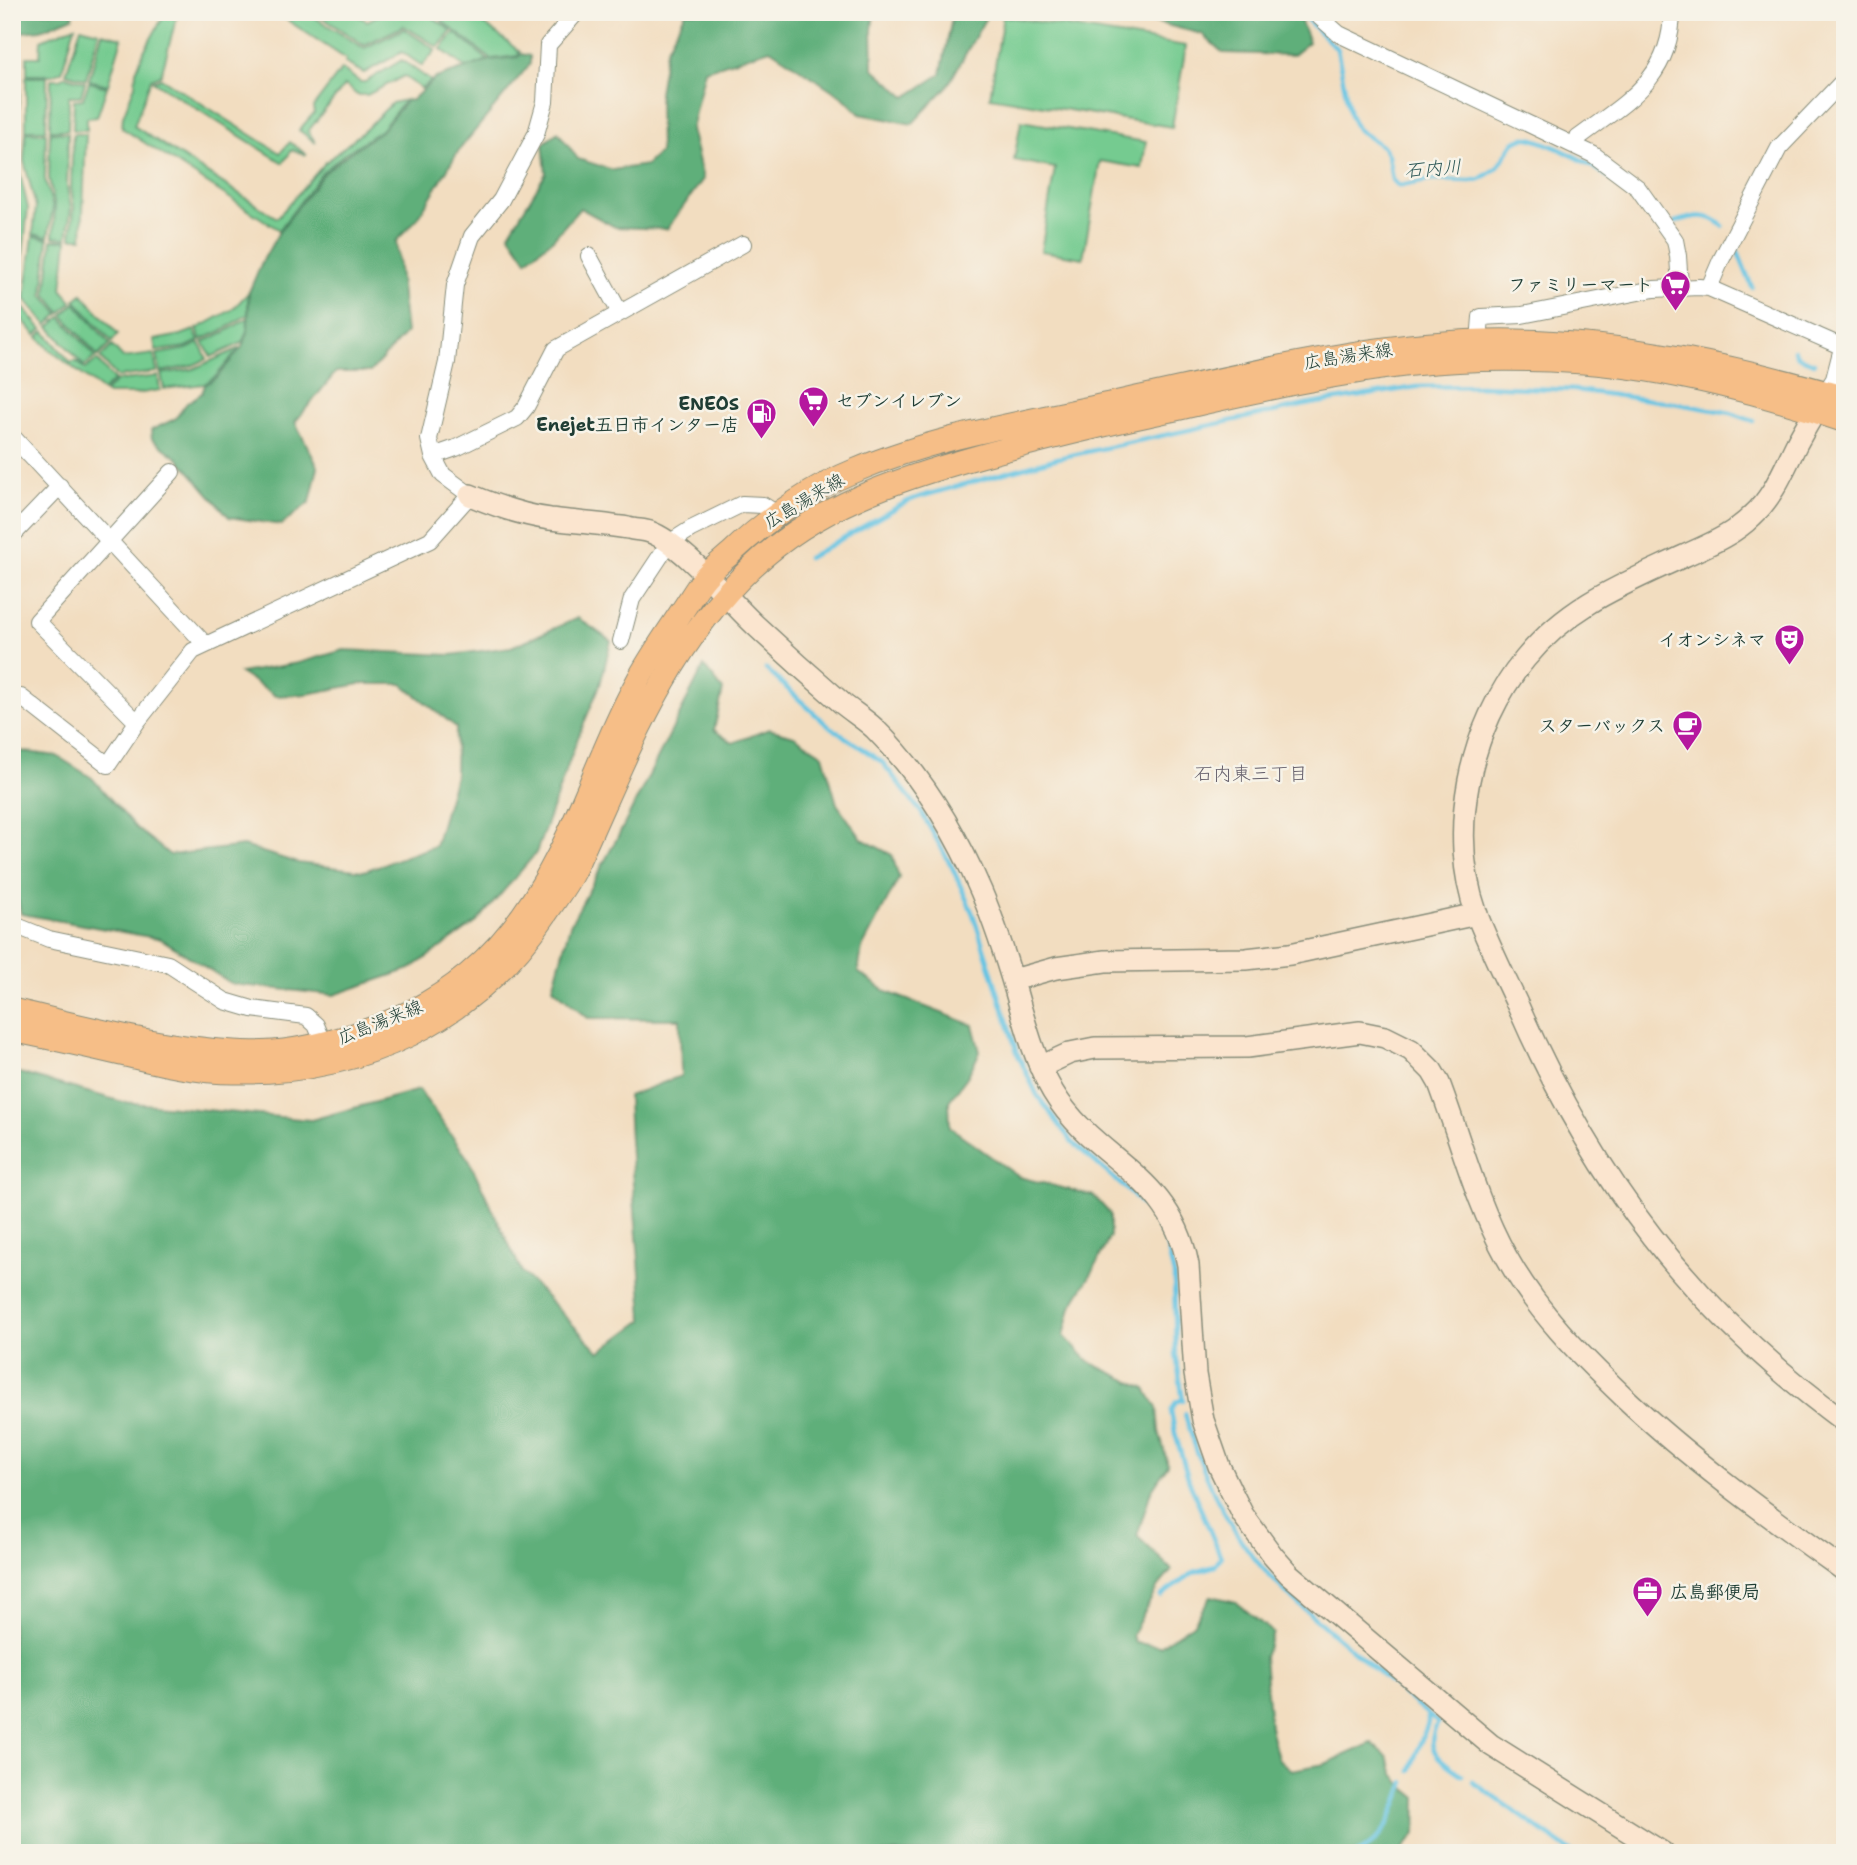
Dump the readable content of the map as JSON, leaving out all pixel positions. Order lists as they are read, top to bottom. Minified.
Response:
{"streets":{"main road":["広島湯来線"]},"districts":["石内東三丁目"],"water":["石内川"],"places":{"supermarket":["ファミリーマート","セブンイレブン"],"fuel station":["ENEOS Enejet五日市インター店"],"theatre":["イオンシネマ"],"cafe":["スターバックス"],"office":["広島郵便局"]}}
